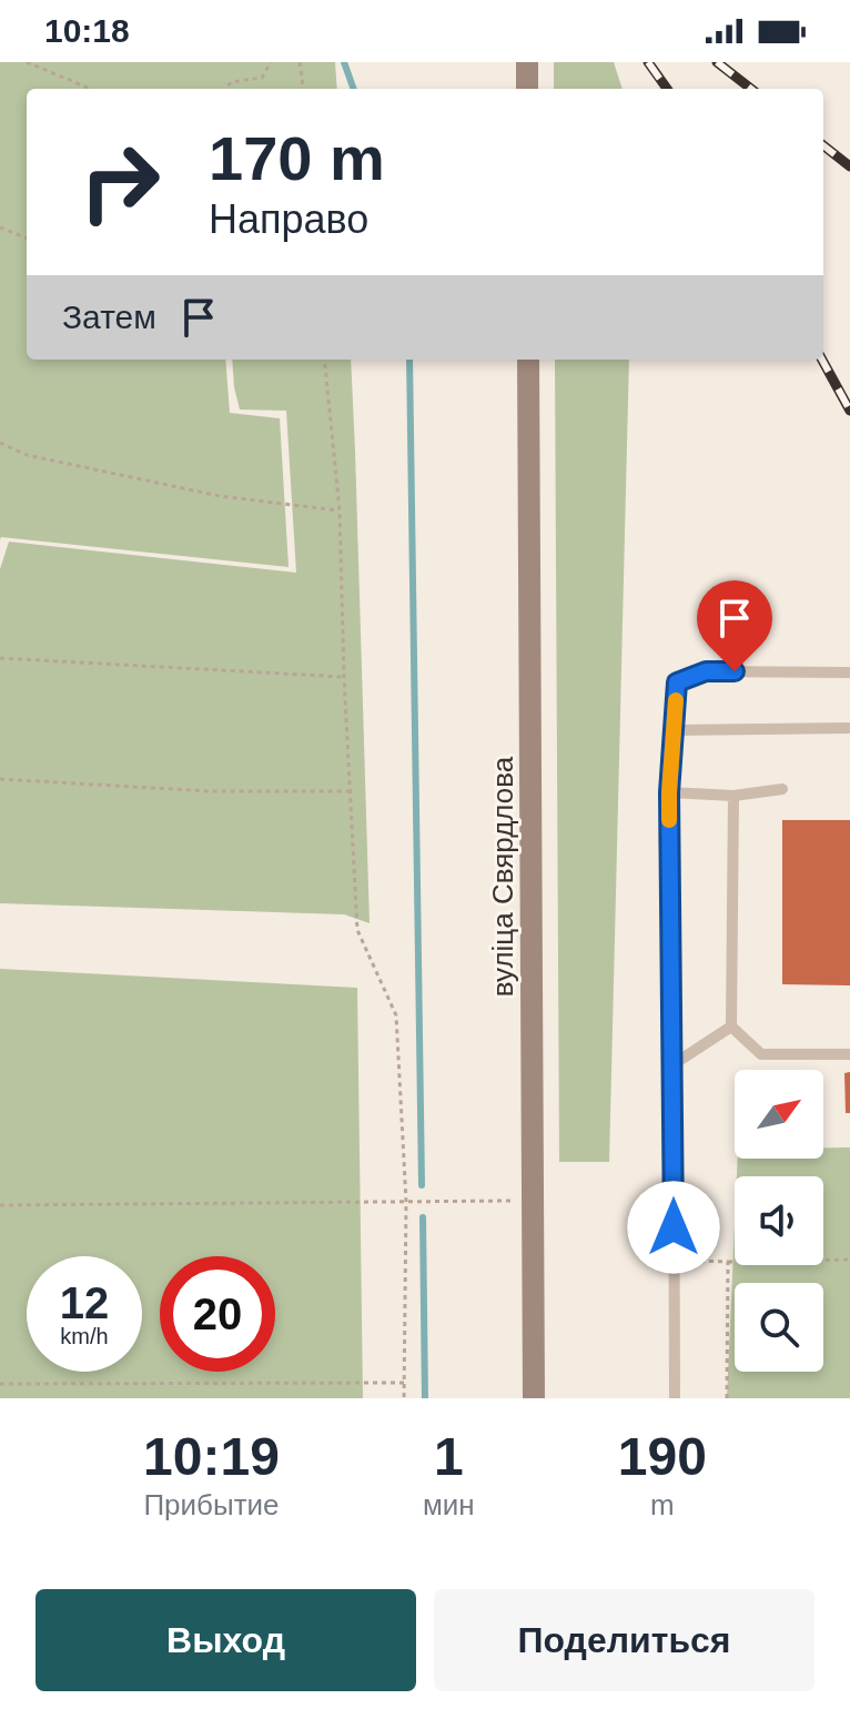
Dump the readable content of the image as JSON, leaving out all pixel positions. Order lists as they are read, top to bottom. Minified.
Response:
{"streets":{"main road":["вуліца Свярдлова"]},"north":"top right","page":{"status":"10:18","turn":["170 m","Направо"],"then":"Затем","speed":"12 km/h","limit":"20","eta":["10:19","Прибытие","1","мин","190","m"],"buttons":["Выход","Поделиться"]}}
